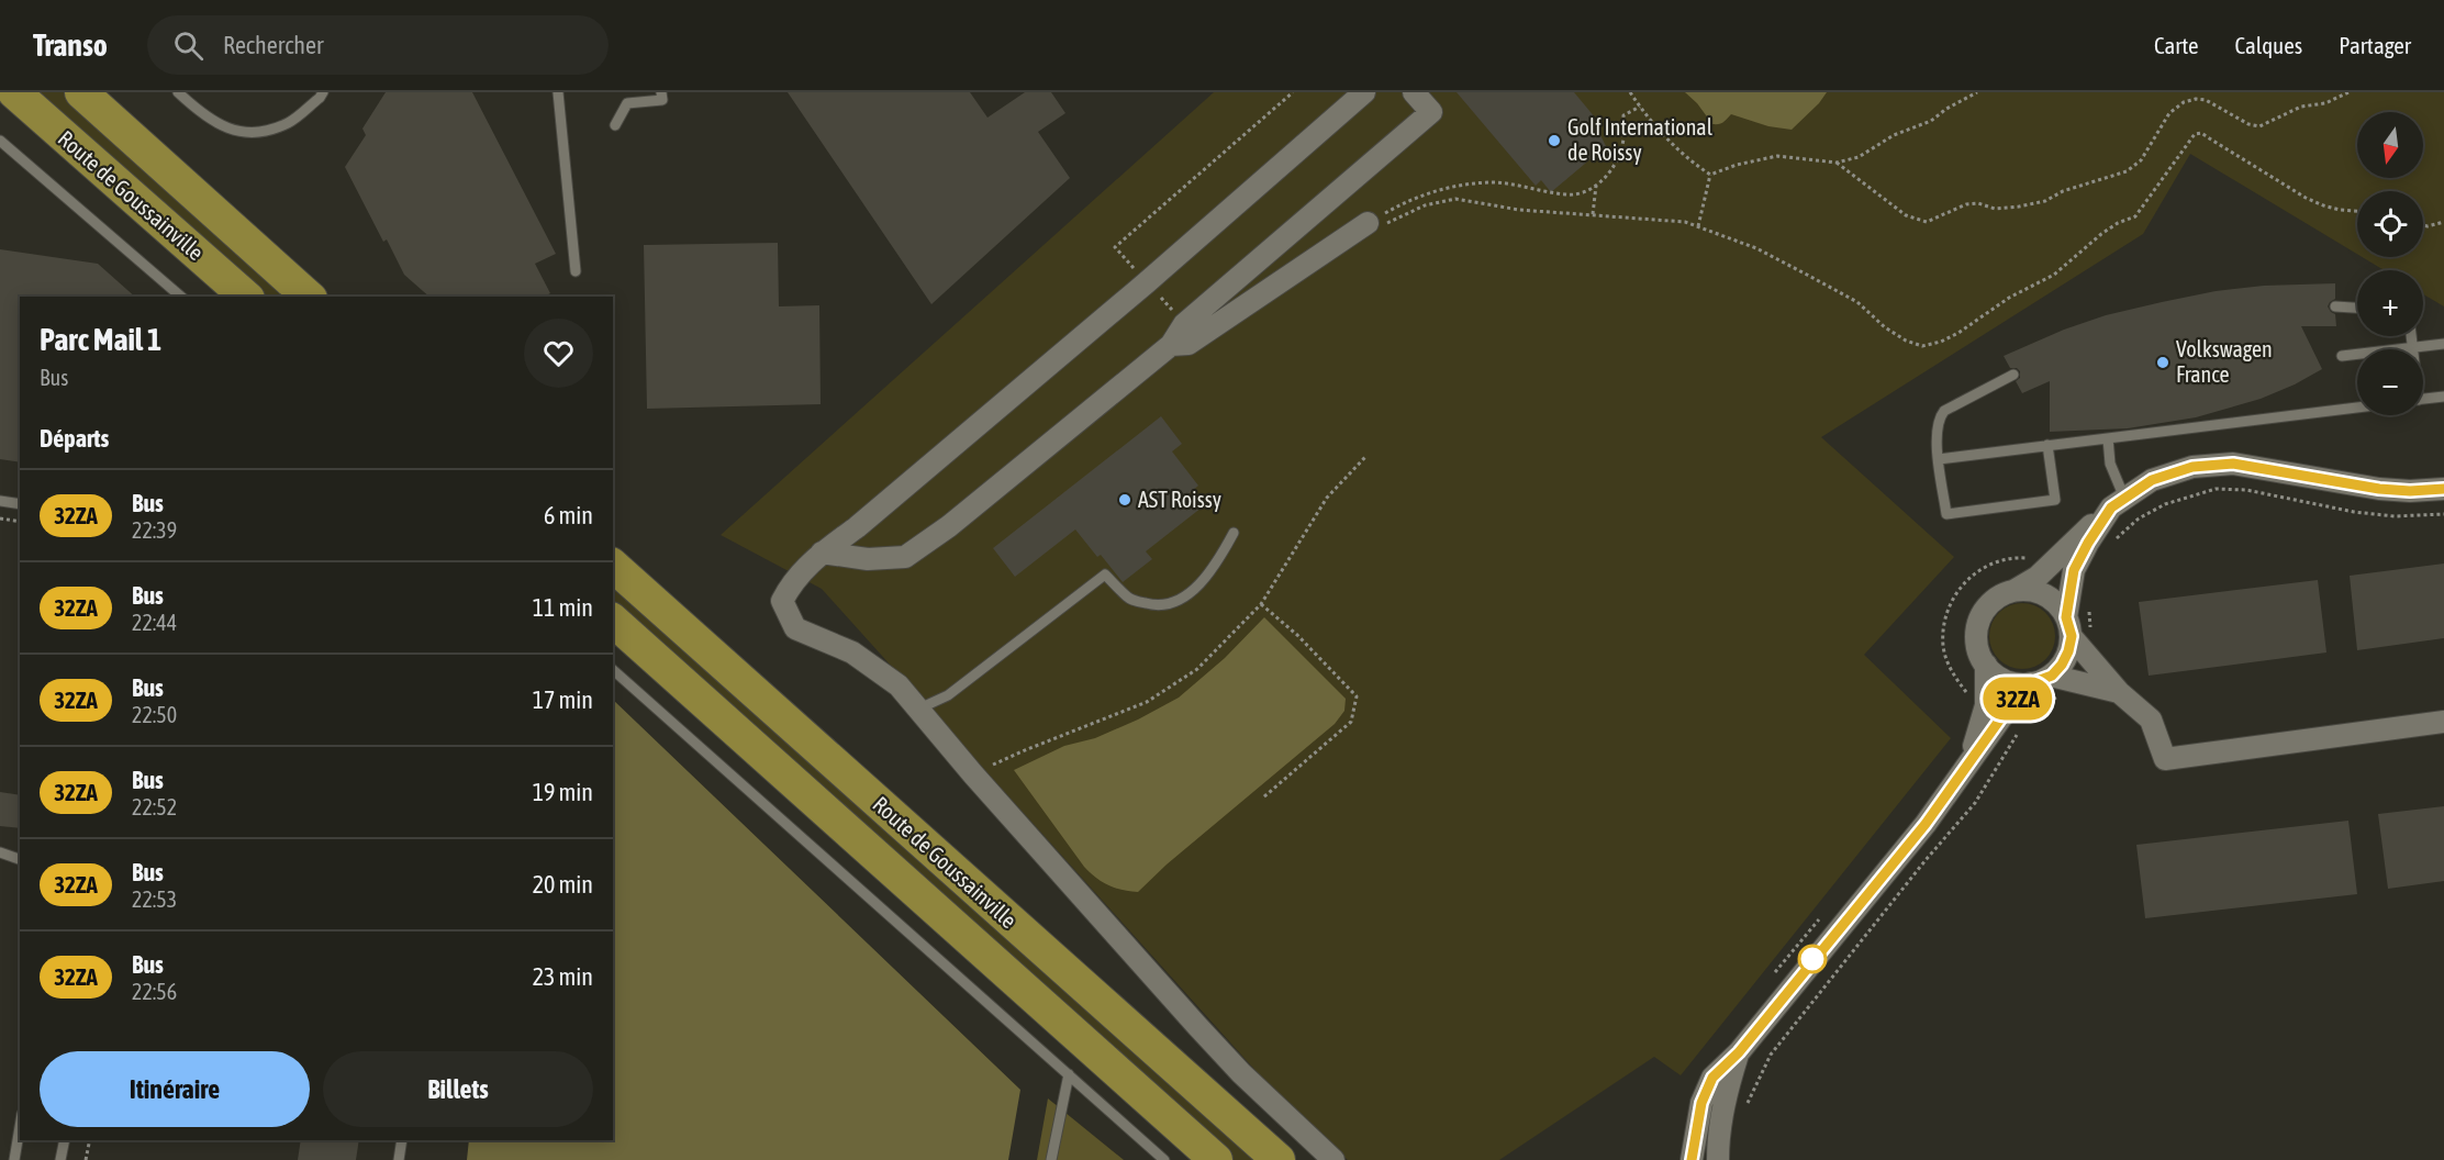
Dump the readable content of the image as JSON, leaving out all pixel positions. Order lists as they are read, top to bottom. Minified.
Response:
{"streets":{"main road":["Route de Goussainville"]},"places":["Golf International de Roissy","Volkswagen France","AST Roissy"],"lines":["bus line 32ZA"],"north":"bottom","page":{"header":"Transo","search":"Rechercher","nav":["Carte","Calques","Partager"],"on_map":"32ZA","map_buttons":["+","−"],"heading":[["Parc Mail 1","Bus"],"Départs"],"list":[{"mark":"32ZA","name":"Bus","note":"22:39","value":"6 min"},{"mark":"32ZA","name":"Bus","note":"22:44","value":"11 min"},{"mark":"32ZA","name":"Bus","note":"22:50","value":"17 min"},{"mark":"32ZA","name":"Bus","note":"22:52","value":"19 min"},{"mark":"32ZA","name":"Bus","note":"22:53","value":"20 min"},{"mark":"32ZA","name":"Bus","note":"22:56","value":"23 min"}],"buttons":["Itinéraire","Billets"]}}
